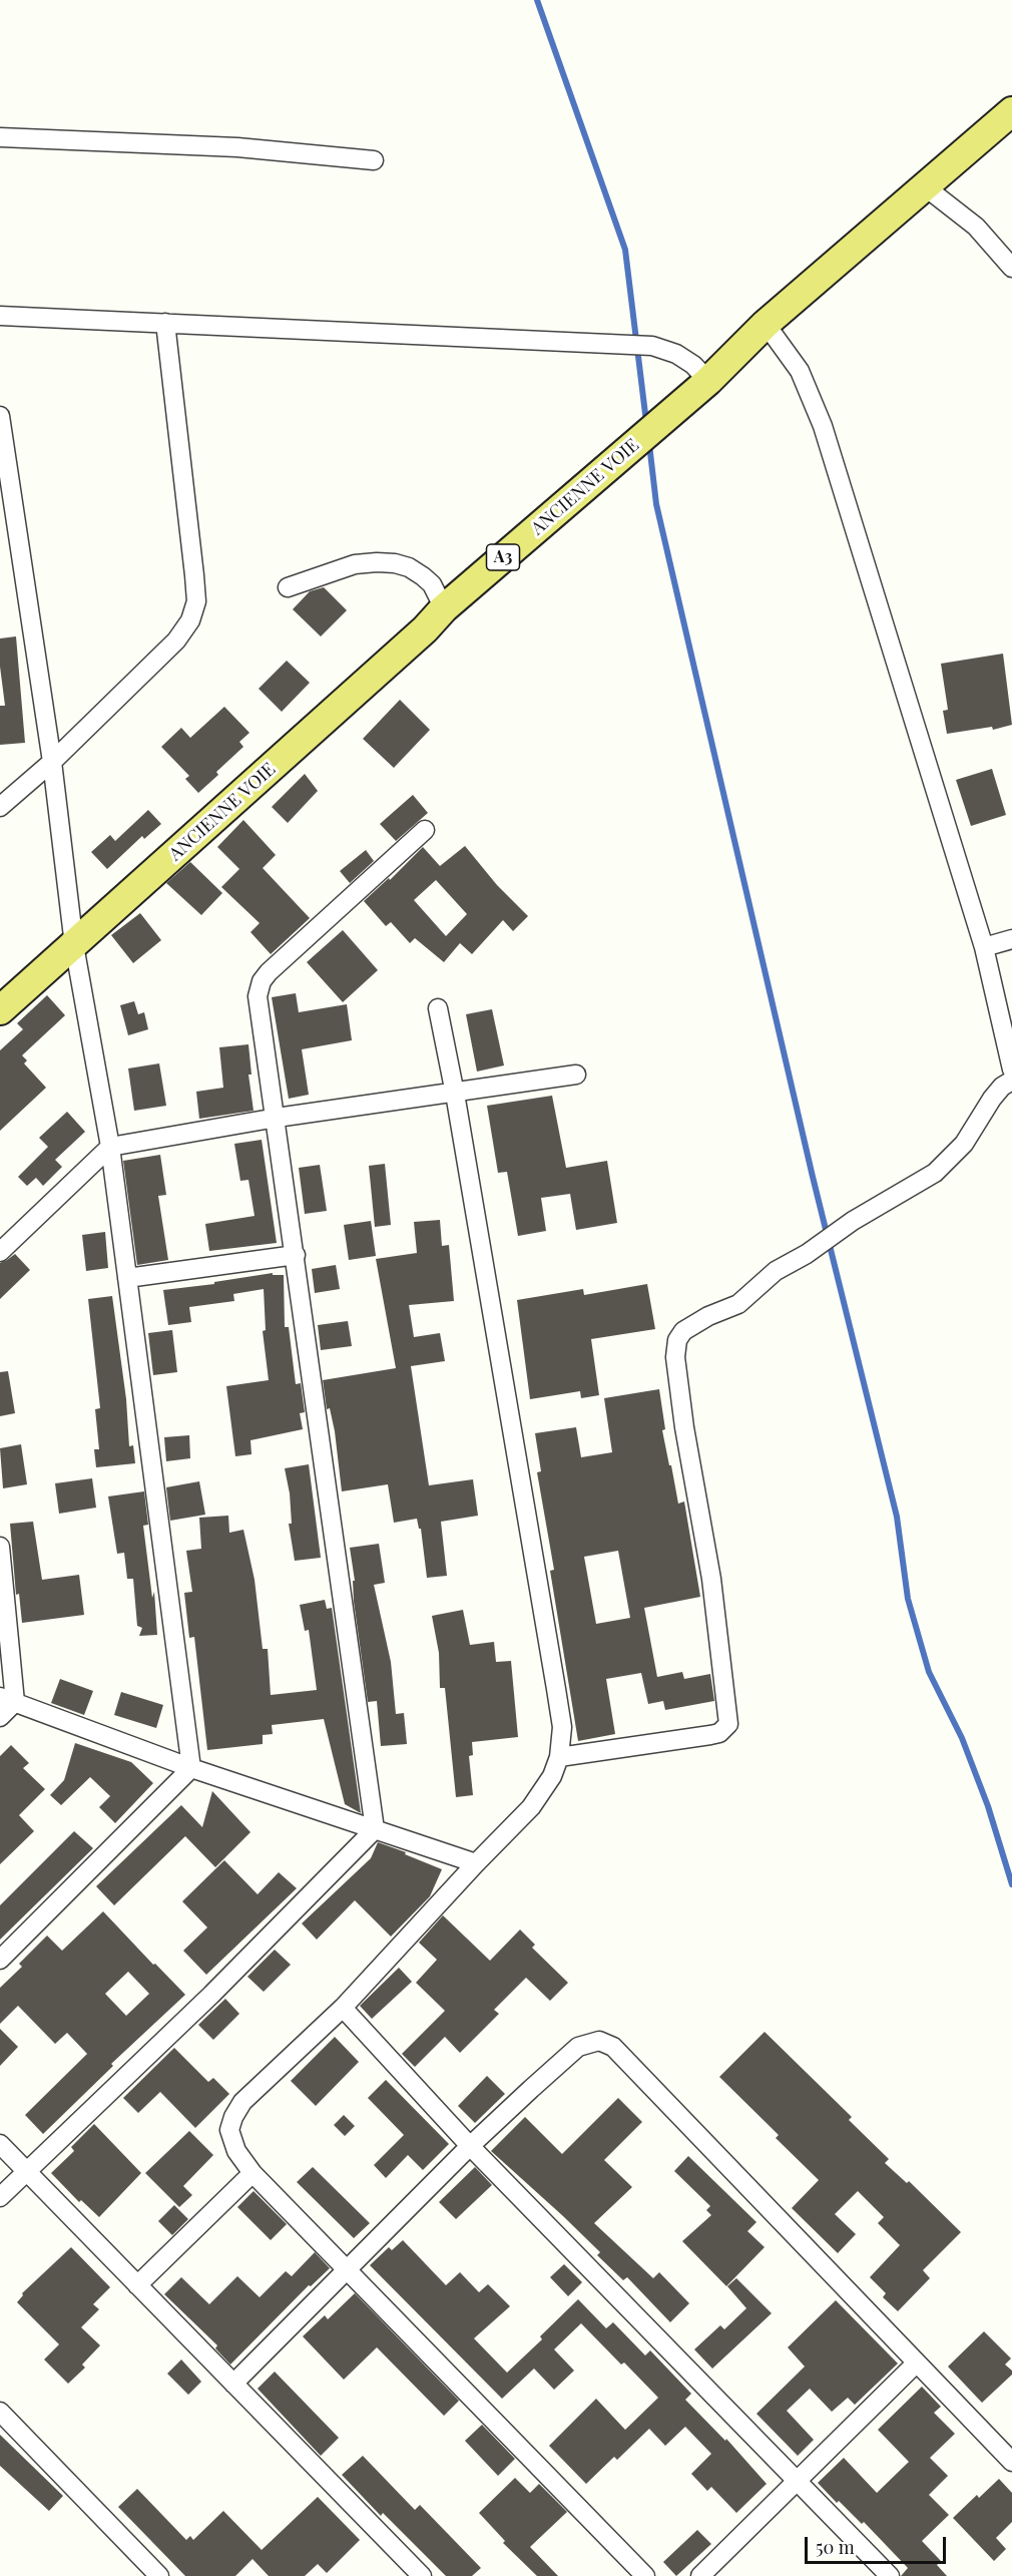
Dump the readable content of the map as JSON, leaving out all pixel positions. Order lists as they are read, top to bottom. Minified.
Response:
{"streets":{"main road":["ANCIENNE VOIE","A3"]},"scale_bar":"50 m"}
